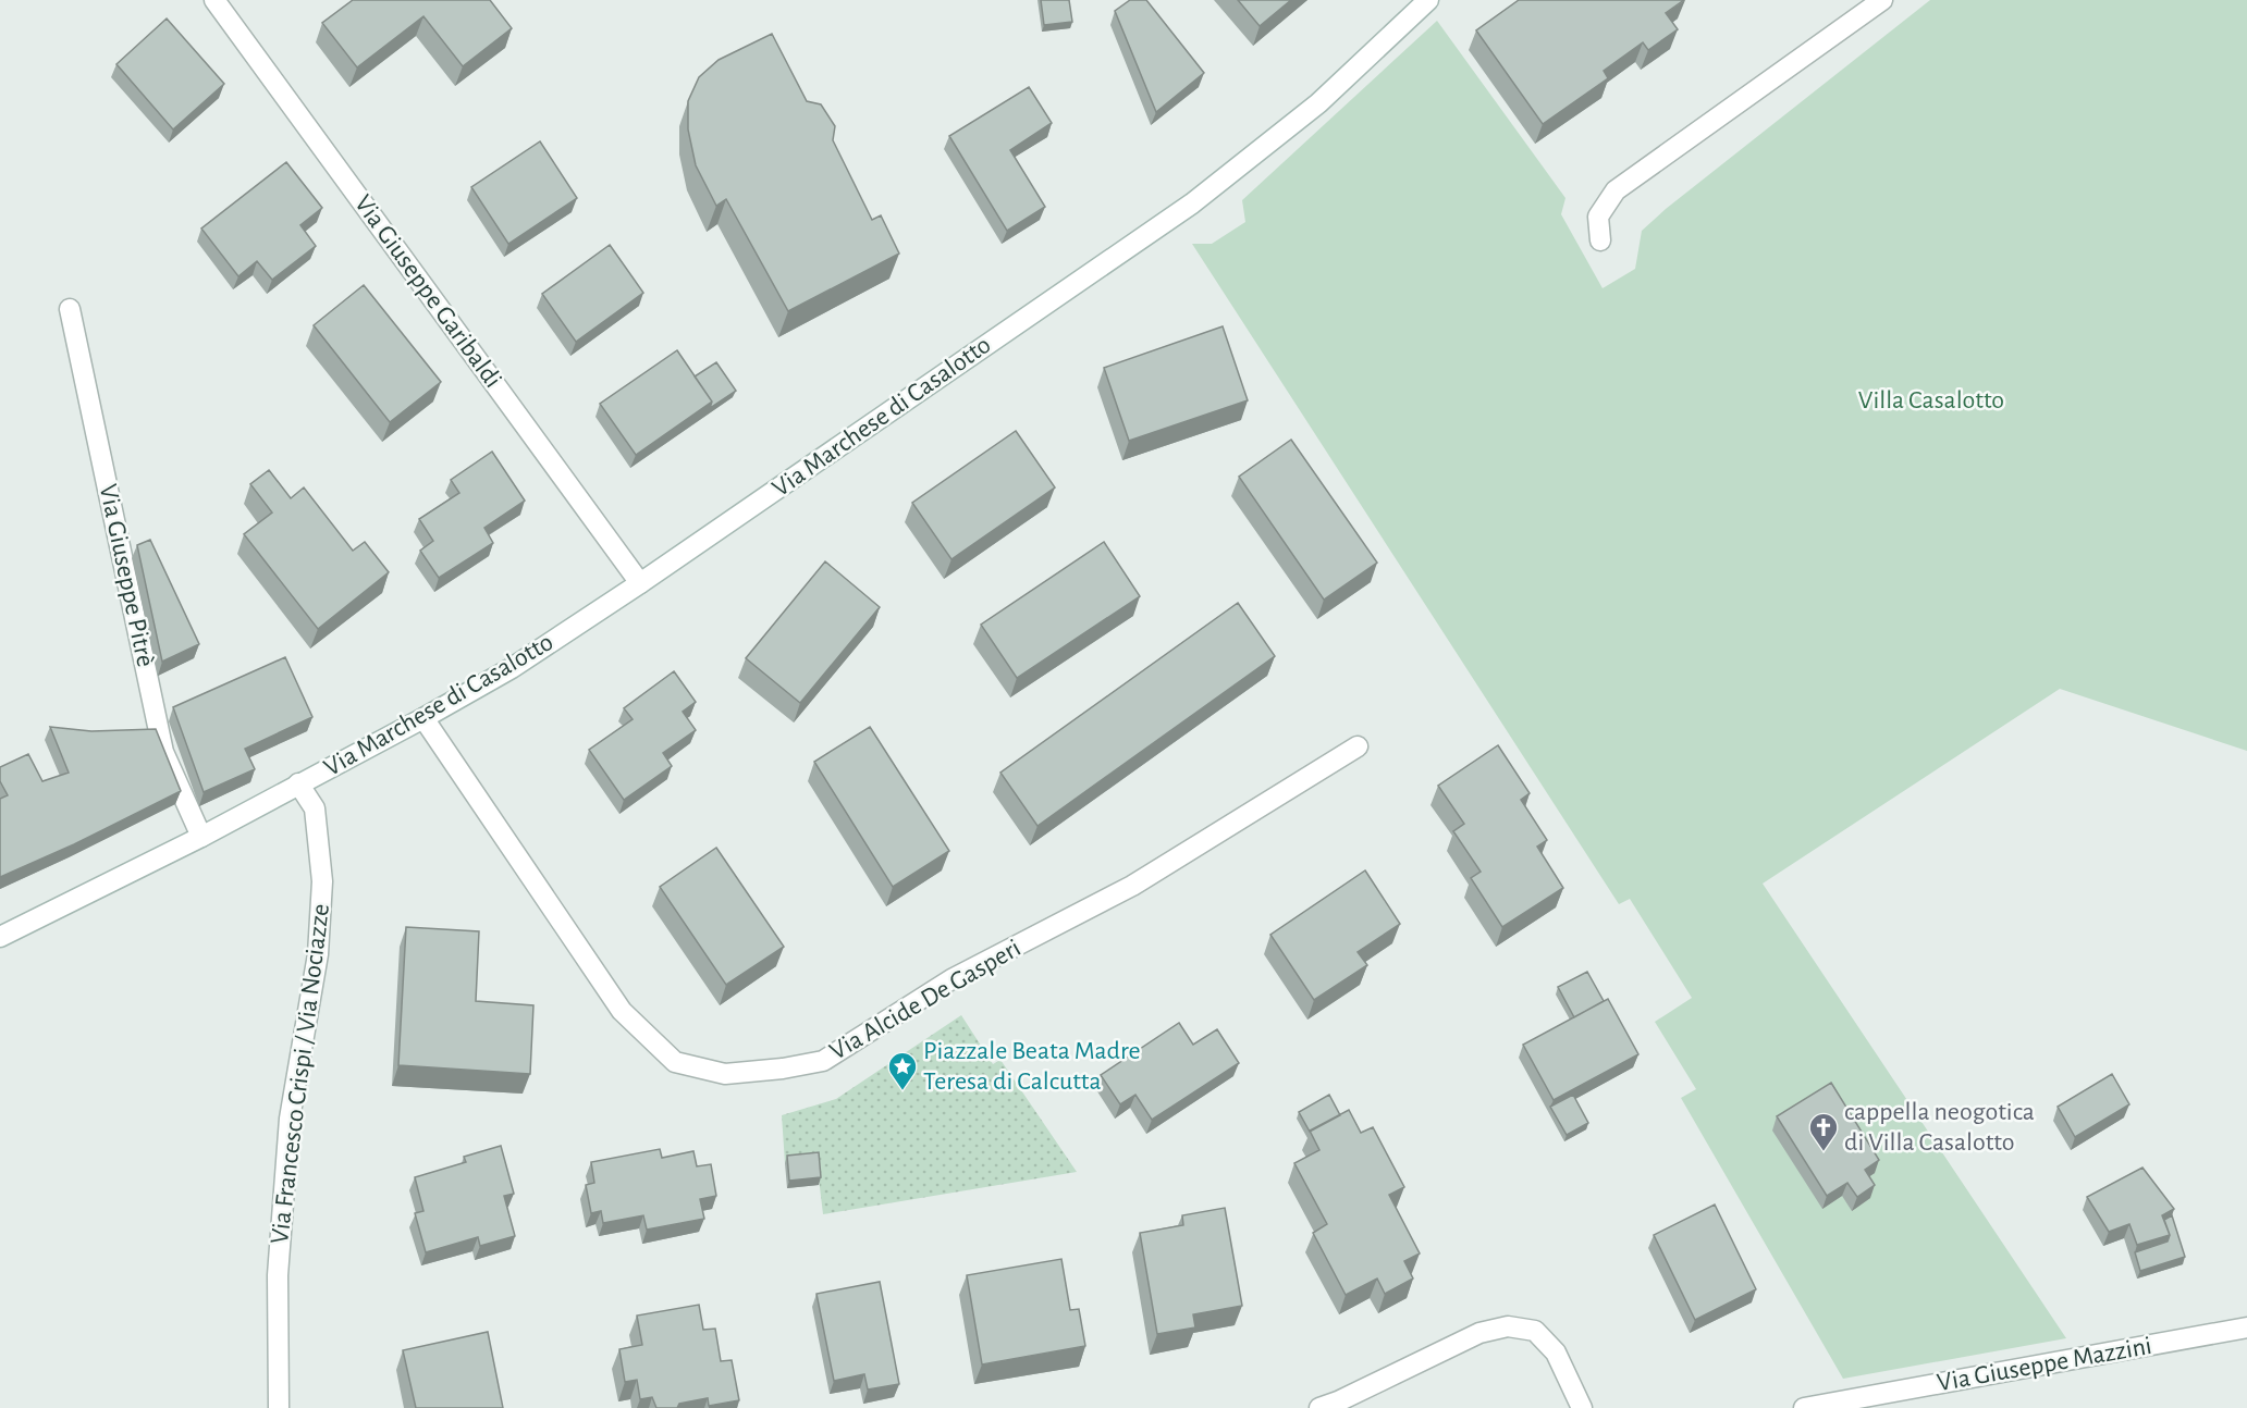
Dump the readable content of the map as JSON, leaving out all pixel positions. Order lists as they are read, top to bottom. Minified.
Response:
{"streets":{"street":["Via Giuseppe Garibaldi","Via Marchese di Casalotto","Via Giuseppe Pitrè","Via Alcide De Gasperi","Via Francesco Crispi / Via Nociazze","Via Giuseppe Mazzini"]},"crossings":[["Via Giuseppe Garibaldi","Via Marchese di Casalotto"],["Via Marchese di Casalotto","Via Giuseppe Pitrè"],["Via Marchese di Casalotto","Via Alcide De Gasperi"],["Via Marchese di Casalotto","Via Francesco Crispi / Via Nociazze"]],"parks":["Villa Casalotto"],"places":{"place":["Piazzale Beata Madre Teresa di Calcutta"],"church":["cappella neogotica di Villa Casalotto"]}}
